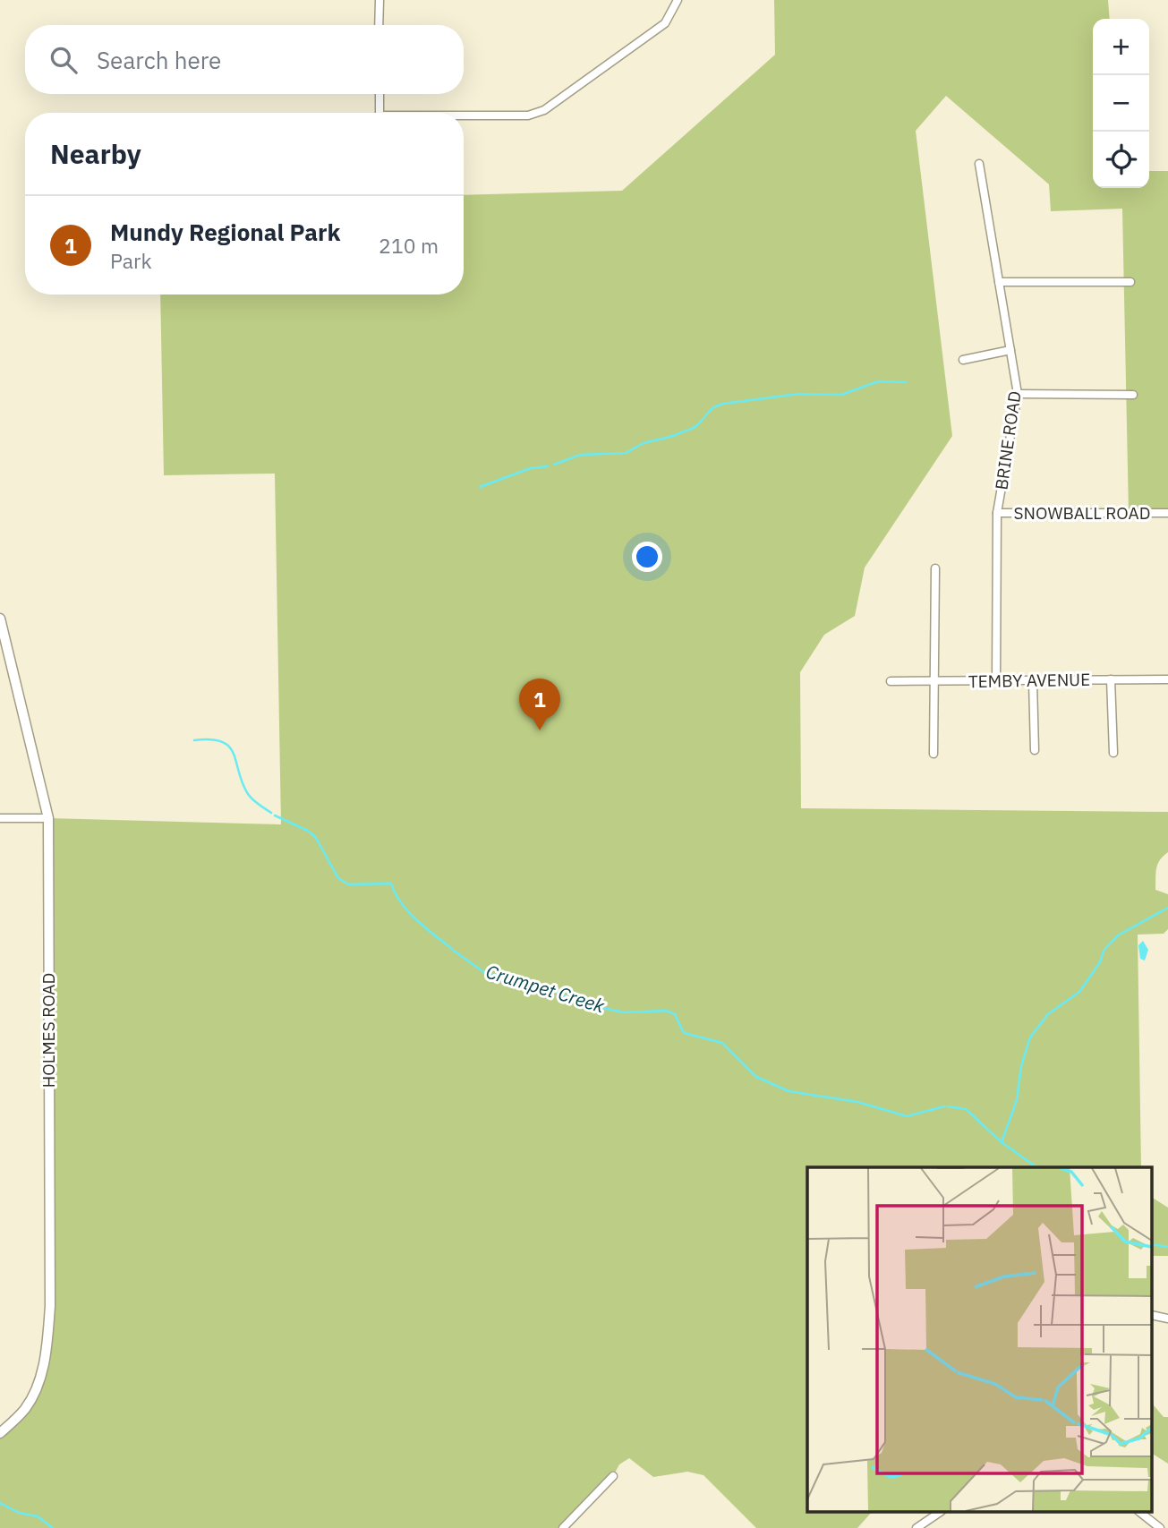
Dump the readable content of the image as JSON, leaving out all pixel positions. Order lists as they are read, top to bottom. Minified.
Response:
{"streets":{"street":["BRINE ROAD","SNOWBALL ROAD","TEMBY AVENUE","HOLMES ROAD"]},"crossings":[["BRINE ROAD","SNOWBALL ROAD"],["BRINE ROAD","TEMBY AVENUE"]],"water":["Crumpet Creek"],"page":{"map_buttons":["+","−"],"search":"Search here","heading":"Nearby","list":[{"mark":"1","name":"Mundy Regional Park","note":"Park","value":"210 m"}],"pins":"1"}}
